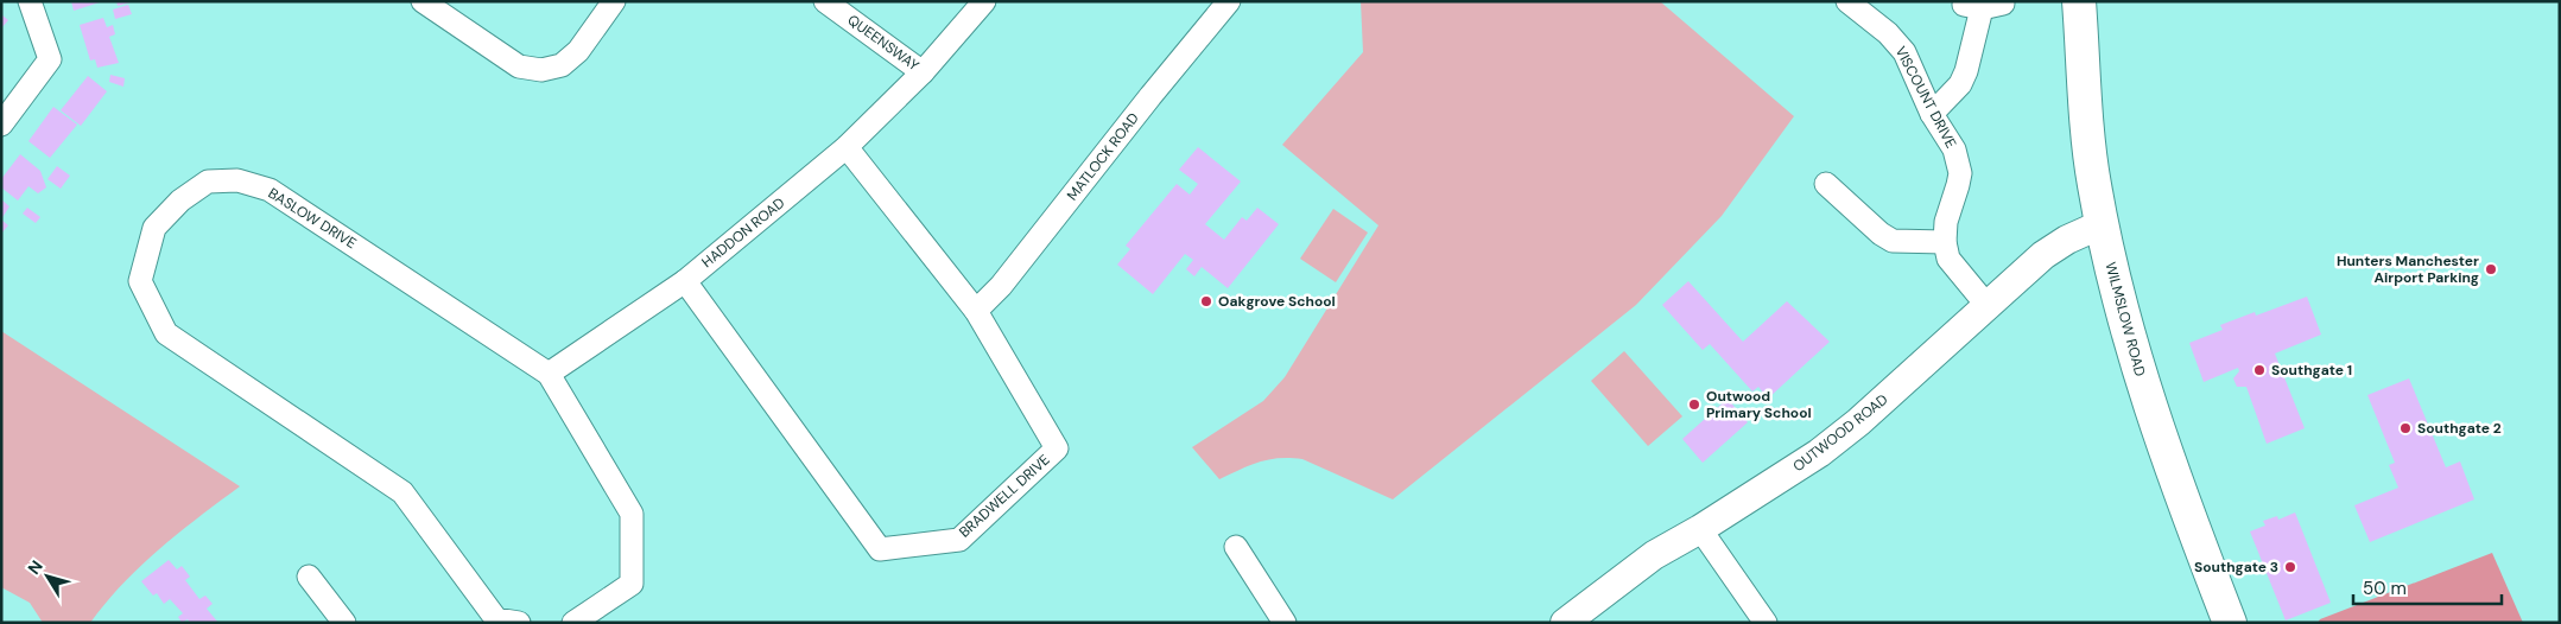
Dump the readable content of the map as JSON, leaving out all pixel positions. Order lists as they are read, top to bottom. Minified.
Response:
{"streets":{"main road":["WILMSLOW ROAD"],"street":["QUEENSWAY","VISCOUNT DRIVE","MATLOCK ROAD","BASLOW DRIVE","HADDON ROAD","OUTWOOD ROAD","BRADWELL DRIVE"]},"crossings":[["QUEENSWAY","HADDON ROAD"],["MATLOCK ROAD","BRADWELL DRIVE"],["BASLOW DRIVE","HADDON ROAD"],["HADDON ROAD","BRADWELL DRIVE"],["WILMSLOW ROAD","OUTWOOD ROAD"]],"places":["Hunters Manchester Airport Parking","Oakgrove School","Southgate 1","Outwood Primary School","Southgate 2","Southgate 3"],"scale_bar":"50 m","north":"top left"}
